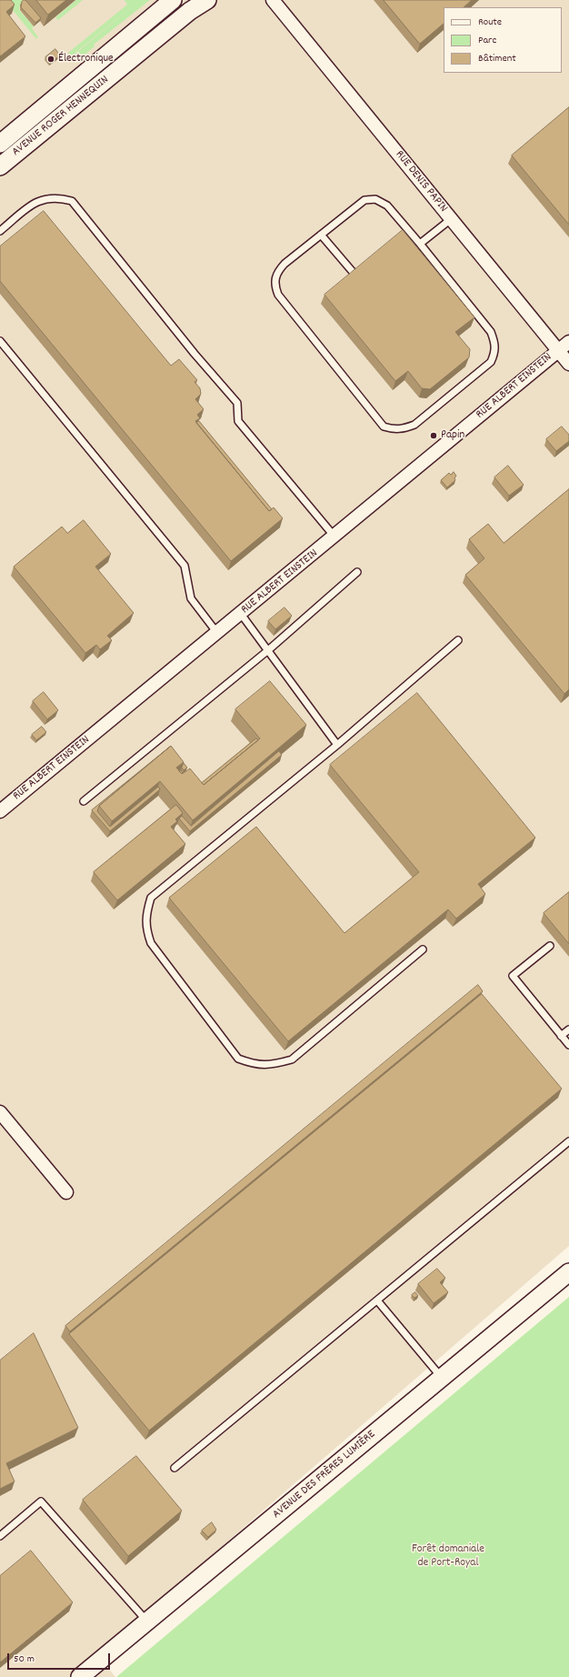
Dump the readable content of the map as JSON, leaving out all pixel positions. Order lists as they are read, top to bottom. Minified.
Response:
{"streets":{"street":["AVENUE ROGER HENNEQUIN","RUE DENIS PAPIN","RUE ALBERT EINSTEIN","AVENUE DES FRÈRES LUMIÈRE"]},"crossings":[["RUE DENIS PAPIN","RUE ALBERT EINSTEIN"]],"parks":["Forêt domaniale de Port-Royal"],"places":["Électronique","Papin"],"legend":["Route","Parc","Bâtiment"],"scale_bar":"50 m"}
